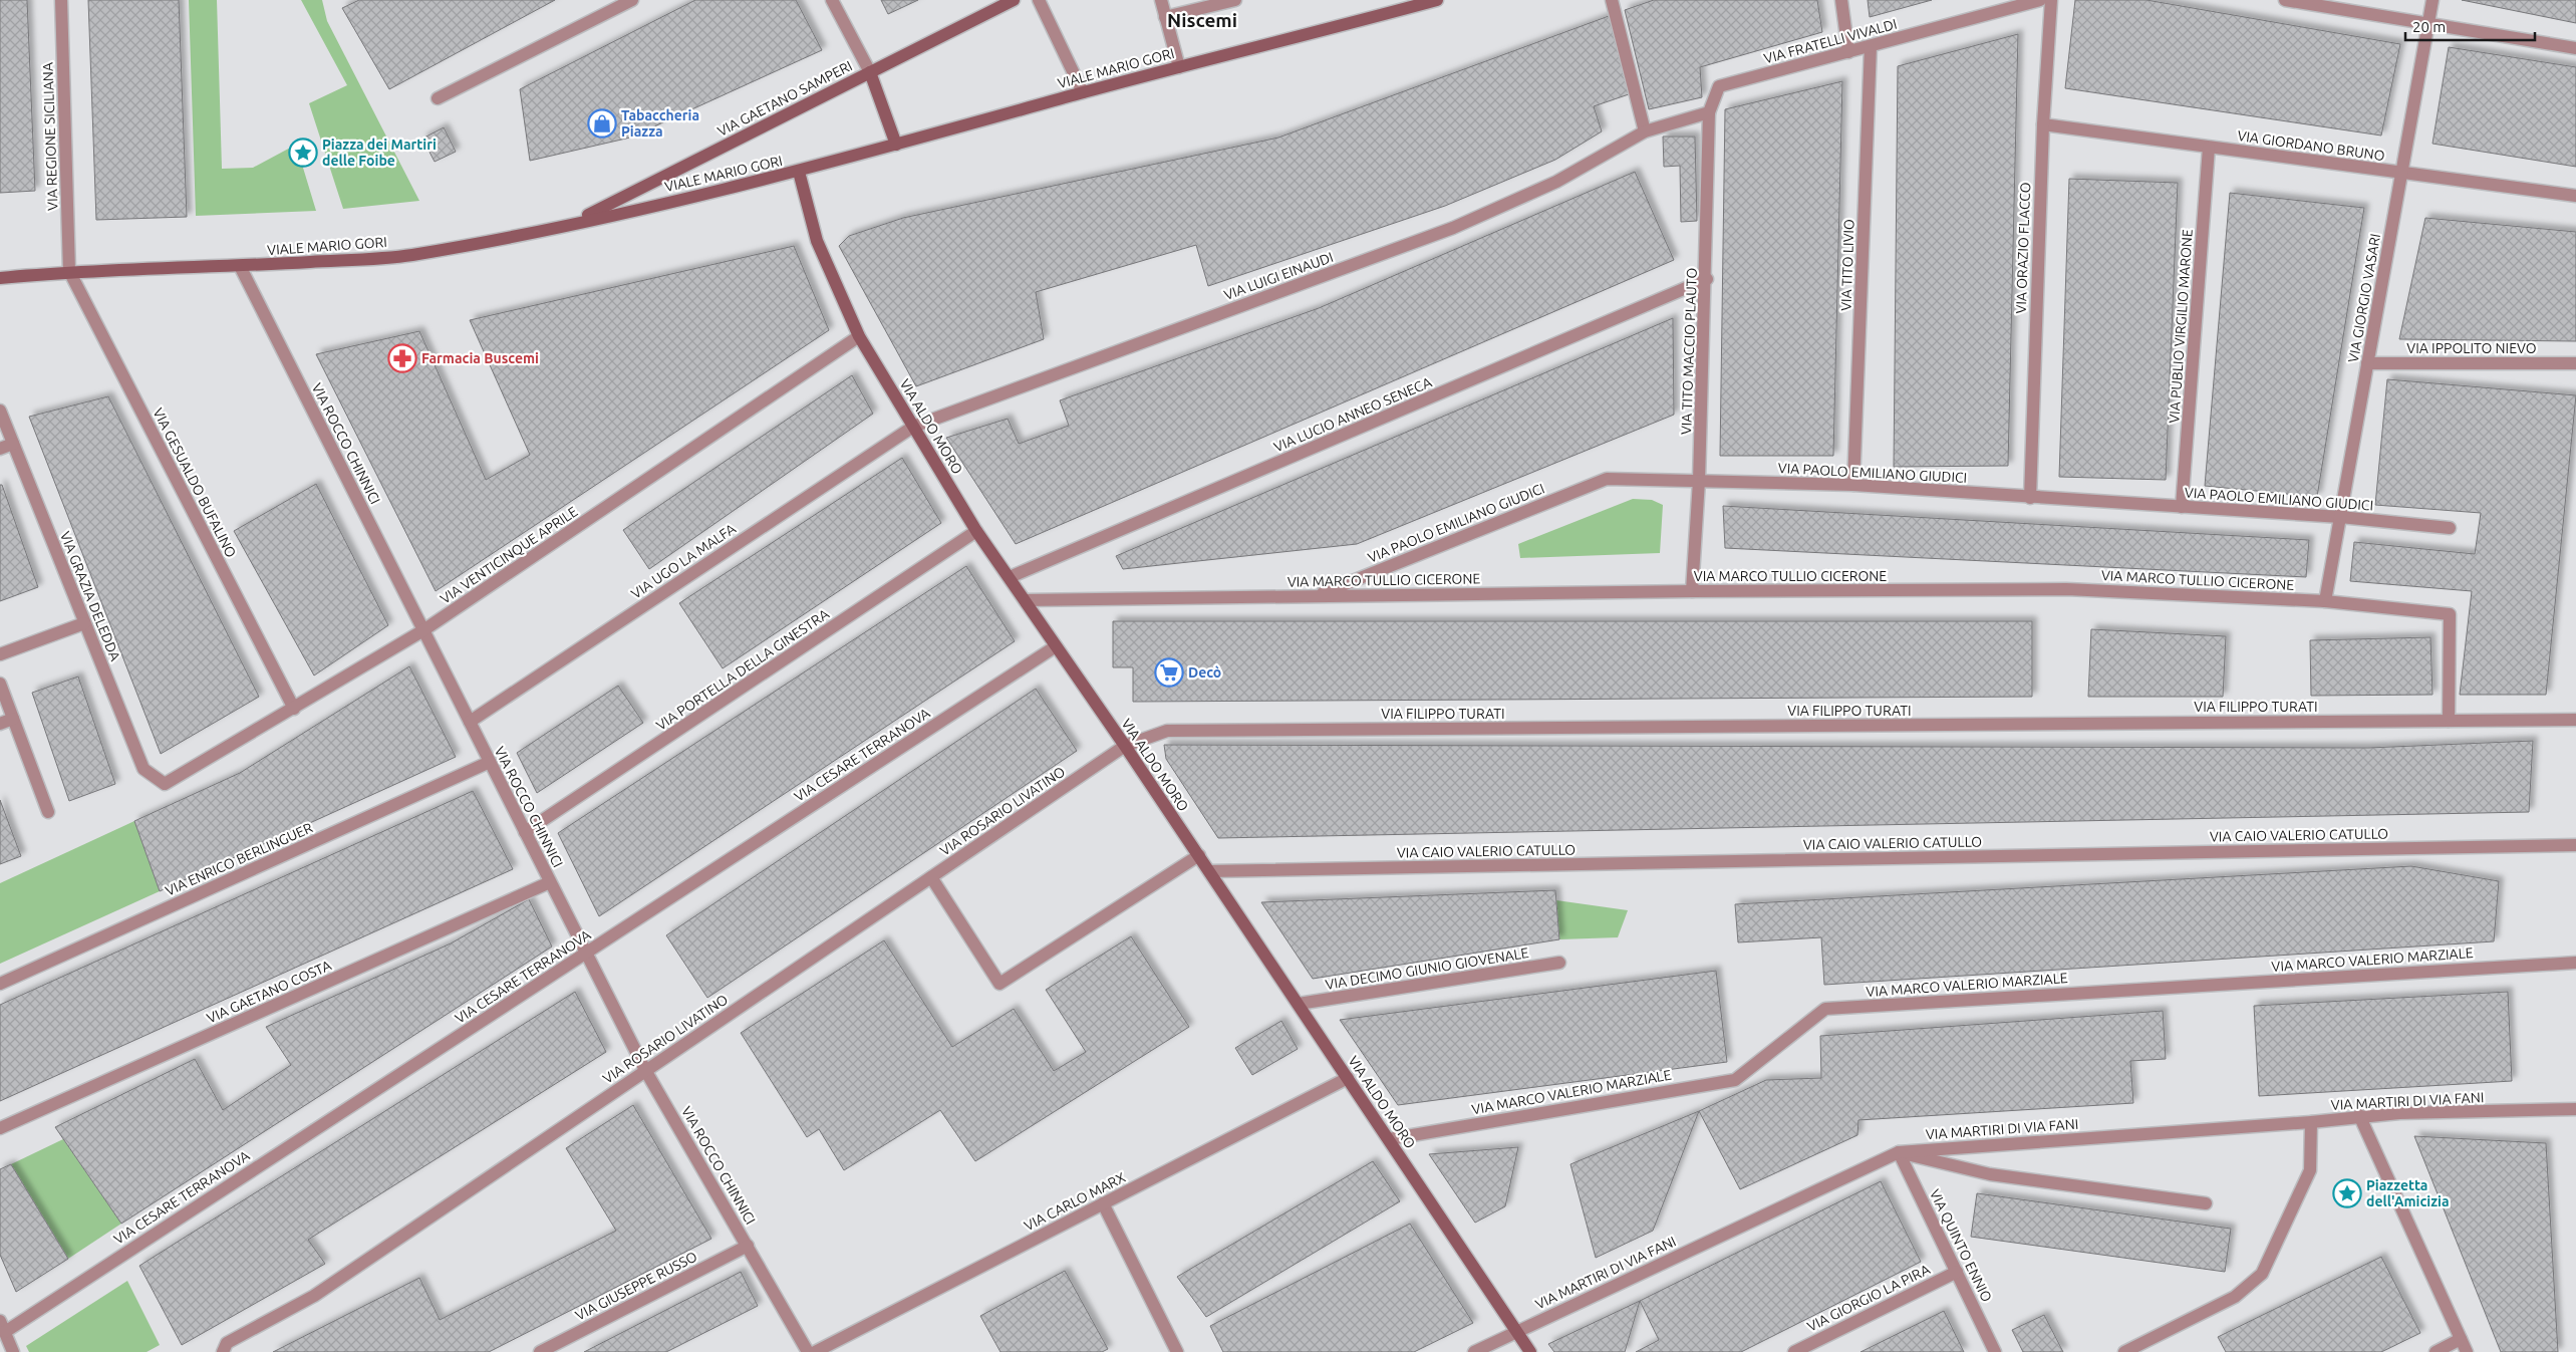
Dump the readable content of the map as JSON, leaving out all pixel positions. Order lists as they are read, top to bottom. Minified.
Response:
{"streets":{"main road":["VIALE MARIO GORI","VIA GAETANO SAMPERI","VIA ALDO MORO"],"street":["VIA FRATELLI VIVALDI","VIA REGIONE SICILIANA","VIA GIORDANO BRUNO","VIA ORAZIO FLACCO","VIA TITO LIVIO","VIA LUIGI EINAUDI","VIA GIORGIO VASARI","VIA PUBLIO VIRGILIO MARONE","VIA IPPOLITO NIEVO","VIA TITO MACCIO PLAUTO","VIA LUCIO ANNEO SENECA","VIA ROCCO CHINNICI","VIA PAOLO EMILIANO GIUDICI","VIA GESUALDO BUFALINO","VIA VENTICINQUE APRILE","VIA UGO LA MALFA","VIA MARCO TULLIO CICERONE","VIA GRAZIA DELEDDA","VIA PORTELLA DELLA GINESTRA","VIA FILIPPO TURATI","VIA CESARE TERRANOVA","VIA ROSARIO LIVATINO","VIA CAIO VALERIO CATULLO","VIA ENRICO BERLINGUER","VIA MARCO VALERIO MARZIALE","VIA DECIMO GIUNIO GIOVENALE","VIA GAETANO COSTA","VIA MARTIRI DI VIA FANI","VIA CARLO MARX","VIA QUINTO ENNIO","VIA GIUSEPPE RUSSO","VIA GIORGIO LA PIRA"]},"crossings":[["VIA FRATELLI VIVALDI","VIA TITO LIVIO"],["VIA FRATELLI VIVALDI","VIA TITO MACCIO PLAUTO"],["VIALE MARIO GORI","VIA GAETANO SAMPERI"],["VIALE MARIO GORI","VIA REGIONE SICILIANA"],["VIALE MARIO GORI","VIA ALDO MORO"],["VIALE MARIO GORI","VIA ROCCO CHINNICI"],["VIALE MARIO GORI","VIA GESUALDO BUFALINO"],["VIA REGIONE SICILIANA","VIA GESUALDO BUFALINO"],["VIA GIORDANO BRUNO","VIA ORAZIO FLACCO"],["VIA GIORDANO BRUNO","VIA GIORGIO VASARI"],["VIA GIORDANO BRUNO","VIA PUBLIO VIRGILIO MARONE"],["VIA ORAZIO FLACCO","VIA PAOLO EMILIANO GIUDICI"],["VIA TITO LIVIO","VIA PAOLO EMILIANO GIUDICI"],["VIA LUIGI EINAUDI","VIA ALDO MORO"],["VIA LUIGI EINAUDI","VIA UGO LA MALFA"],["VIA GIORGIO VASARI","VIA IPPOLITO NIEVO"],["VIA GIORGIO VASARI","VIA PAOLO EMILIANO GIUDICI"],["VIA GIORGIO VASARI","VIA MARCO TULLIO CICERONE"],["VIA PUBLIO VIRGILIO MARONE","VIA PAOLO EMILIANO GIUDICI"],["VIA TITO MACCIO PLAUTO","VIA LUCIO ANNEO SENECA"],["VIA TITO MACCIO PLAUTO","VIA PAOLO EMILIANO GIUDICI"],["VIA TITO MACCIO PLAUTO","VIA MARCO TULLIO CICERONE"],["VIA LUCIO ANNEO SENECA","VIA ALDO MORO"],["VIA ALDO MORO","VIA VENTICINQUE APRILE"],["VIA ALDO MORO","VIA UGO LA MALFA"],["VIA ALDO MORO","VIA MARCO TULLIO CICERONE"],["VIA ALDO MORO","VIA PORTELLA DELLA GINESTRA"],["VIA ALDO MORO","VIA FILIPPO TURATI"],["VIA ALDO MORO","VIA CESARE TERRANOVA"],["VIA ALDO MORO","VIA ROSARIO LIVATINO"],["VIA ALDO MORO","VIA CAIO VALERIO CATULLO"],["VIA ALDO MORO","VIA MARCO VALERIO MARZIALE"],["VIA ALDO MORO","VIA DECIMO GIUNIO GIOVENALE"],["VIA ALDO MORO","VIA MARTIRI DI VIA FANI"],["VIA ALDO MORO","VIA CARLO MARX"],["VIA ROCCO CHINNICI","VIA VENTICINQUE APRILE"],["VIA ROCCO CHINNICI","VIA UGO LA MALFA"],["VIA ROCCO CHINNICI","VIA PORTELLA DELLA GINESTRA"],["VIA ROCCO CHINNICI","VIA CESARE TERRANOVA"],["VIA ROCCO CHINNICI","VIA ROSARIO LIVATINO"],["VIA ROCCO CHINNICI","VIA ENRICO BERLINGUER"],["VIA ROCCO CHINNICI","VIA GAETANO COSTA"],["VIA ROCCO CHINNICI","VIA GIUSEPPE RUSSO"],["VIA PAOLO EMILIANO GIUDICI","VIA MARCO TULLIO CICERONE"],["VIA GESUALDO BUFALINO","VIA VENTICINQUE APRILE"],["VIA VENTICINQUE APRILE","VIA GRAZIA DELEDDA"],["VIA MARCO TULLIO CICERONE","VIA FILIPPO TURATI"],["VIA FILIPPO TURATI","VIA ROSARIO LIVATINO"],["VIA MARTIRI DI VIA FANI","VIA QUINTO ENNIO"],["VIA QUINTO ENNIO","VIA GIORGIO LA PIRA"]],"districts":["Niscemi"],"places":{"shop":["Tabaccheria Piazza"],"place":["Piazza dei Martiri delle Foibe","Piazzetta dell'Amicizia"],"pharmacy":["Farmacia Buscemi"],"supermarket":["Decò"]},"scale_bar":"20 m"}
